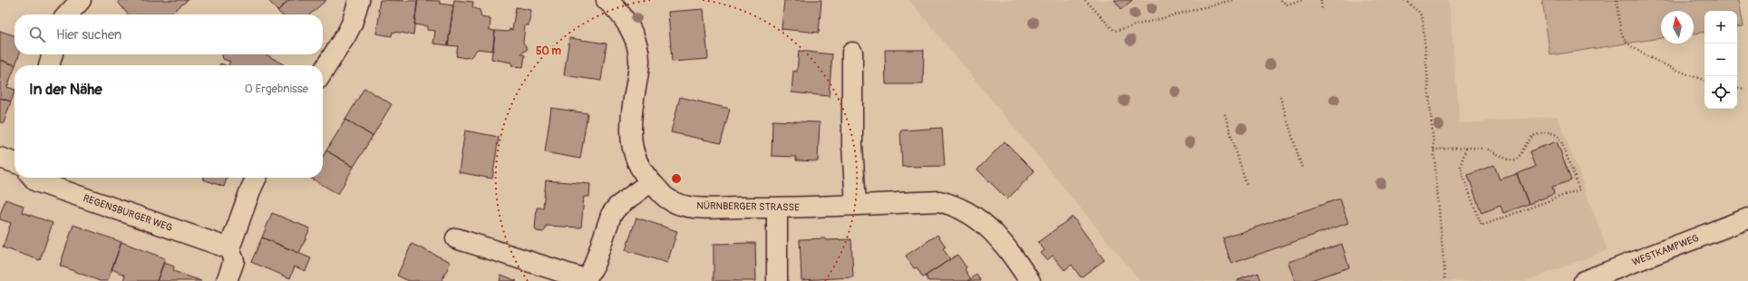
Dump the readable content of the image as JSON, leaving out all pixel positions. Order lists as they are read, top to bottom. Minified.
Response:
{"streets":{"street":["NÜRNBERGER STRASSE","REGENSBURGER WEG","WESTKAMPWEG"]},"north":"top","page":{"map_buttons":["+","−"],"search":"Hier suchen","heading":["In der Nähe","0 Ergebnisse"]},"rings":["50 m"]}
